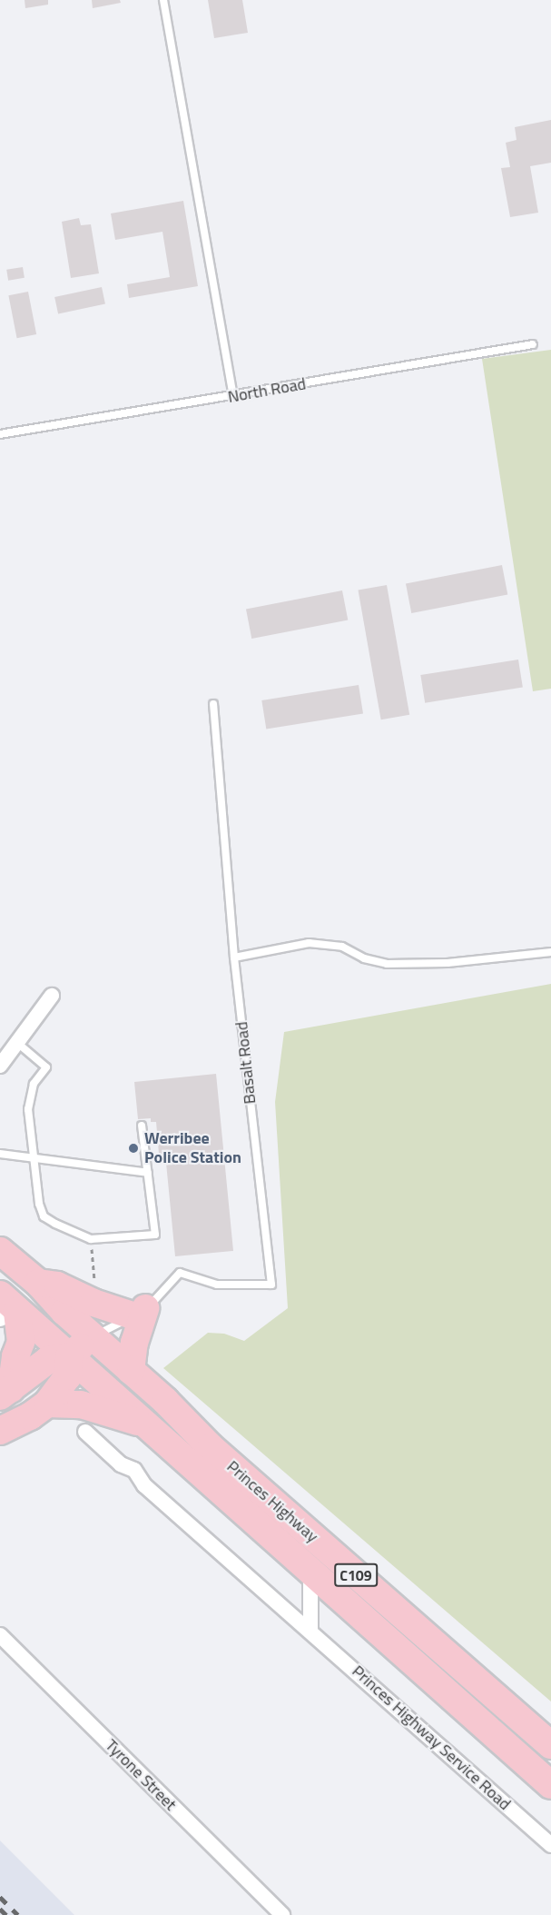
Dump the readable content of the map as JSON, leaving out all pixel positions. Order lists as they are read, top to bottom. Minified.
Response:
{"streets":{"highway":["Princes Highway","C109"],"street":["Princes Highway Service Road","Tyrone Street"],"lane":["North Road","Basalt Road"]},"crossings":[["Basalt Road","Princes Highway"]],"places":["Werribee Police Station"]}
